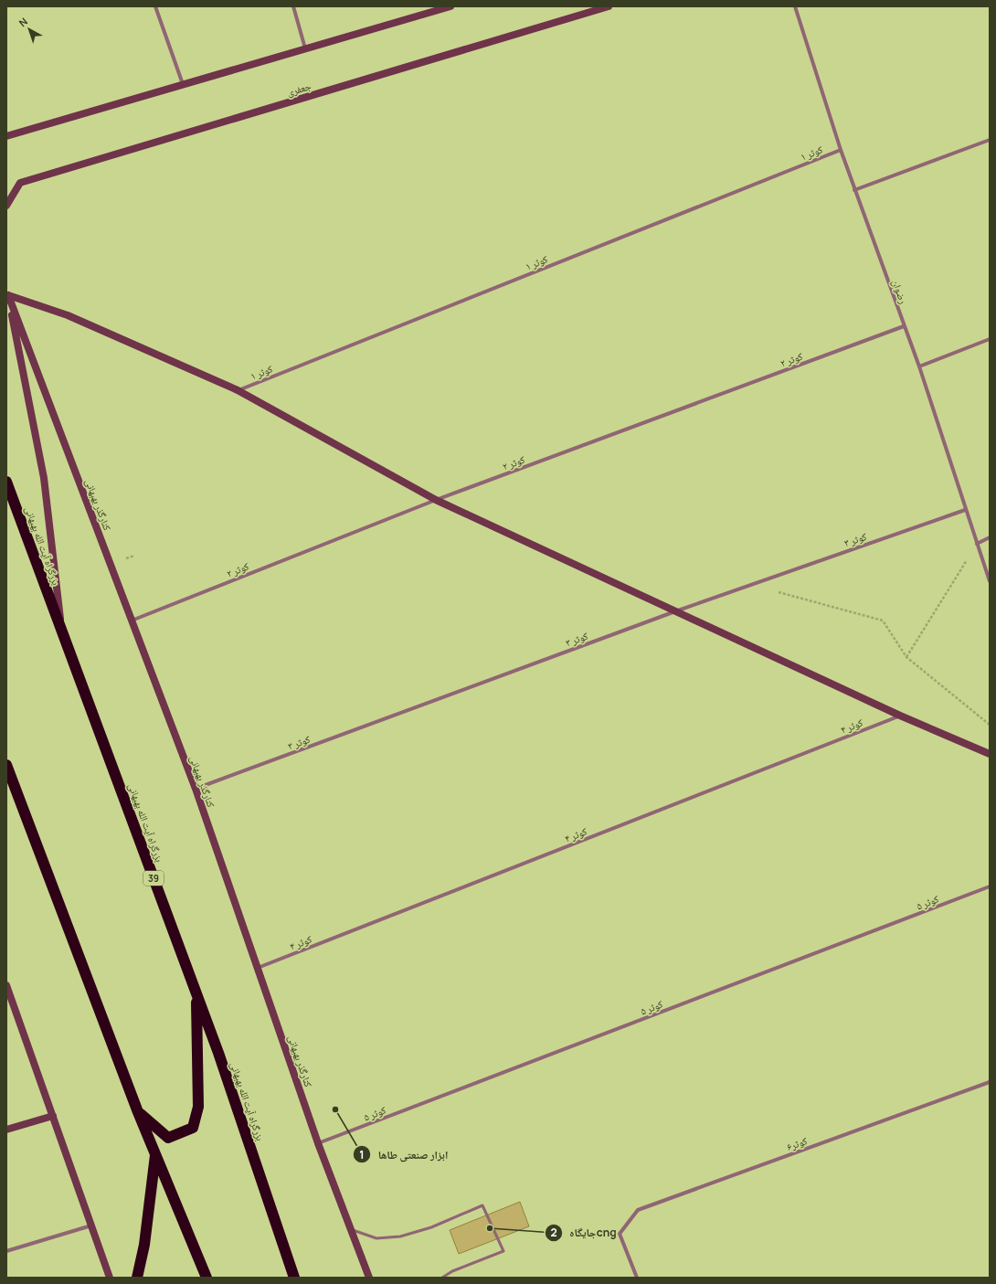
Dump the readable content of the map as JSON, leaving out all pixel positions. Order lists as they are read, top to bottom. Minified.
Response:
{"streets":{"highway":["بزرگراه آیت الله بهبهانی","39"],"street":["جعفری","کوثر ۱","رضوان","کوثر ۲","کنارگذر بهبهانی","کوثر ۳","کوثر ۴","کوثر ۵","کوثر۶"]},"crossings":[["کوثر ۱","رضوان"],["رضوان","کوثر ۲"],["رضوان","کوثر ۳"],["کوثر ۲","کنارگذر بهبهانی"],["کنارگذر بهبهانی","کوثر ۳"],["کنارگذر بهبهانی","کوثر ۴"],["کنارگذر بهبهانی","کوثر ۵"]],"places":["ابزار صنعتی طاها","جایگاهcng"],"north":"top left"}
